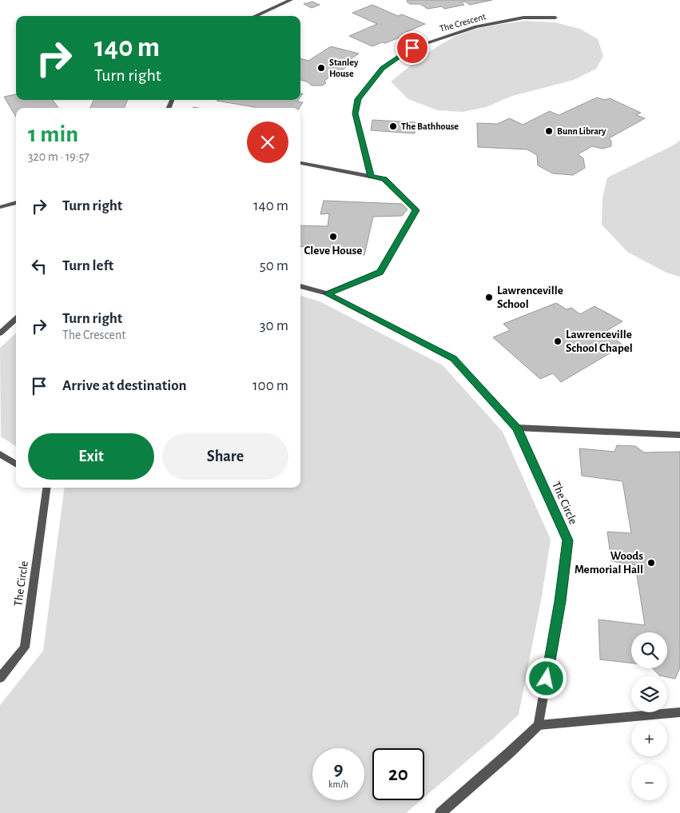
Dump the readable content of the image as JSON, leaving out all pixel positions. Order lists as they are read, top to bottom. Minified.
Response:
{"streets":{"street":["The Crescent","The Circle"]},"places":["Stanley House","The Bathhouse","Bunn Library","Cleve House","Lawrenceville School","Lawrenceville School Chapel","Woods Memorial Hall"],"page":{"turn":["140 m","Turn right"],"heading":["1 min","320 m · 19:57"],"list":[{"name":"Turn right","value":"140 m"},{"name":"Turn left","value":"50 m"},{"name":"Turn right","note":"The Crescent","value":"30 m"},{"name":"Arrive at destination","value":"100 m"}],"buttons":["Exit","Share"],"map_buttons":["+","−"],"speed":"9 km/h","limit":"20"}}
